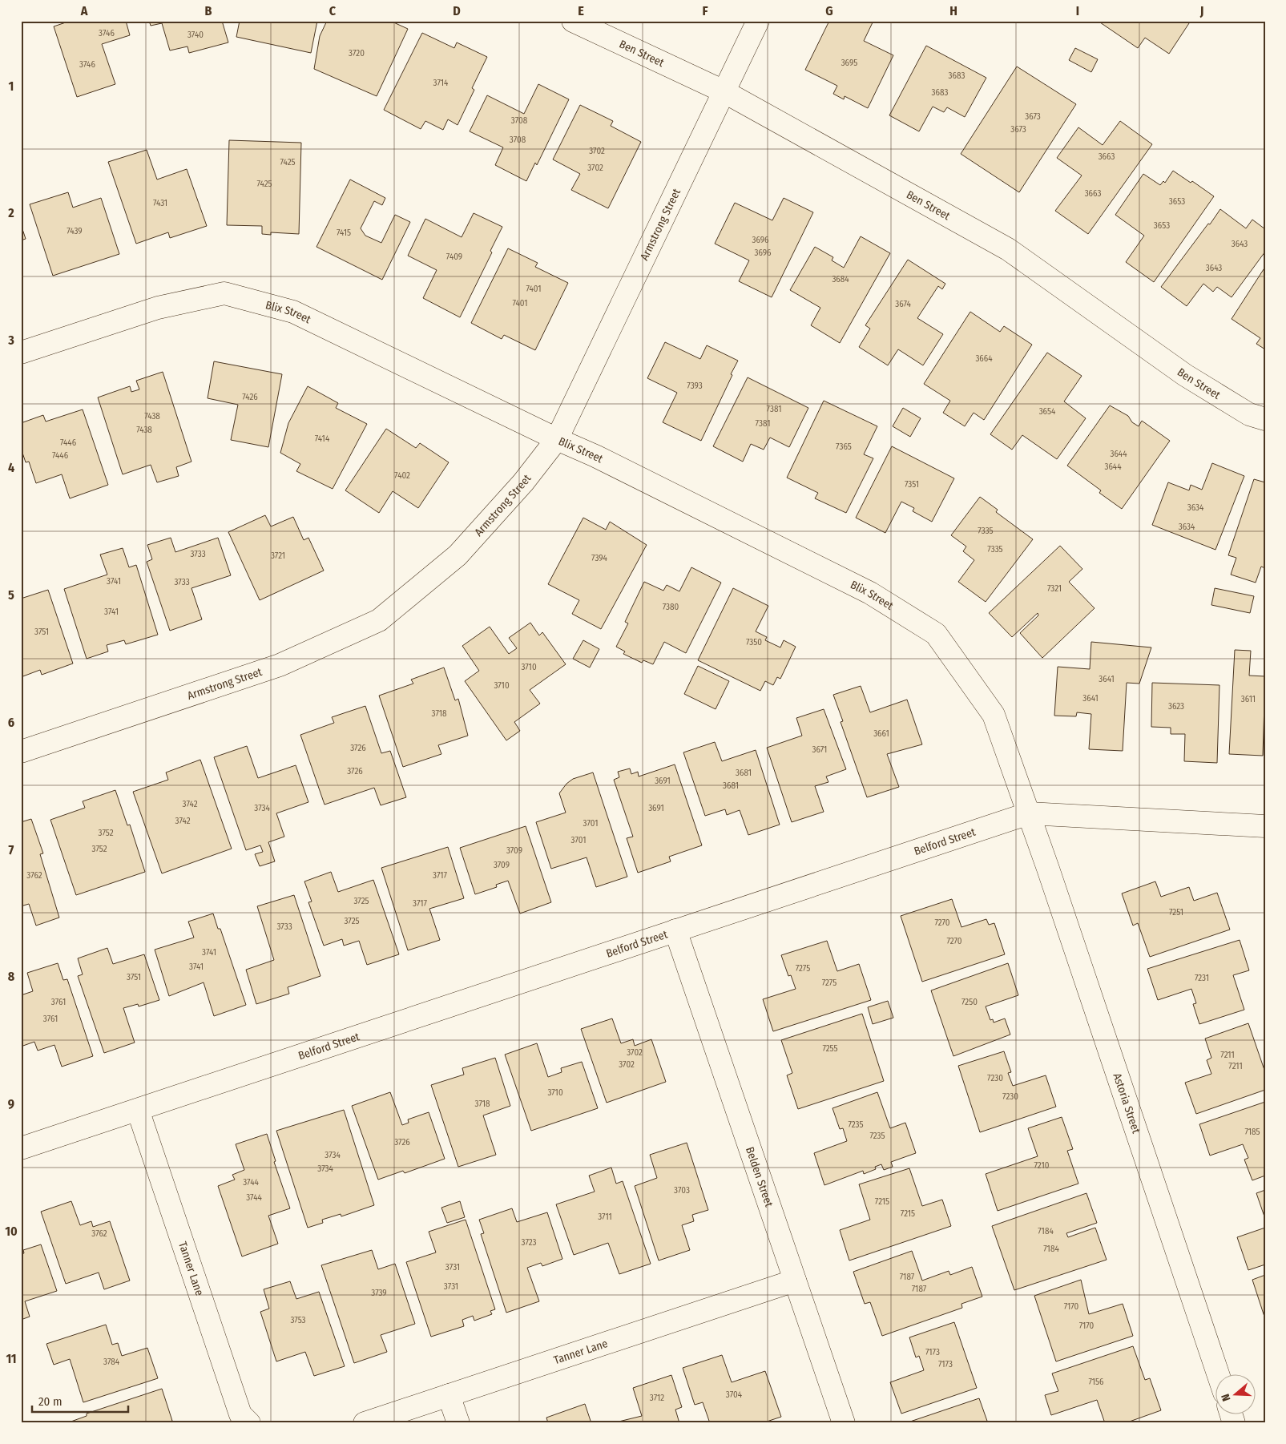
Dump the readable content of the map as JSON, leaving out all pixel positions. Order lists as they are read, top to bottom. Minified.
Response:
{"streets":{"street":["Ben Street","Armstrong Street","Blix Street","Belford Street","Astoria Street","Belden Street","Tanner Lane"]},"crossings":[["Ben Street","Armstrong Street"],["Armstrong Street","Blix Street"],["Blix Street","Belford Street"],["Blix Street","Astoria Street"],["Belford Street","Astoria Street"],["Belford Street","Belden Street"],["Belford Street","Tanner Lane"],["Belden Street","Tanner Lane"]],"house_numbers":["3746","3740","3720","3695","3746","3683","3714","3683","3673","3708","3673","3708","3702","3663","7425","3702","7425","3663","3653","7431","3653","7439","7415","3696","3643","3696","7409","3643","3684","7401","7401","3674","3664","7393","7426","7381","3654","7438","7381","7438","7414","7446","7365","3644","7446","3644","7402","7351","3634","3634","7335","7335","3733","3721","7394","3741","3733","7321","7380","3741","3751","7350","3710","3641","3710","3641","3611","3623","3718","3661","3726","3671","3726","3681","3691","3681","3742","3734","3691","3742","3701","3752","3701","3752","3709","3709","3762","3717","3725","3717","7251","3725","7270","3733","7270","3741","3741","7275","3751","7231","7275","3761","7250","3761","7255","3702","7211","3702","7211","7230","3710","7230","3718","7235","7185","7235","3726","3734","7210","3734","3744","3703","3744","7215","7215","3711","7184","3762","3723","7184","3731","7187","3731","7187","3739","7170","3753","7170","7173","3784","7173","7156","3704","3712"],"scale_bar":"20 m","north":"left","grid":{"columns":["A","B","C","D","E","F","G","H","I","J"],"rows":["1","2","3","4","5","6","7","8","9","10","11"]}}
